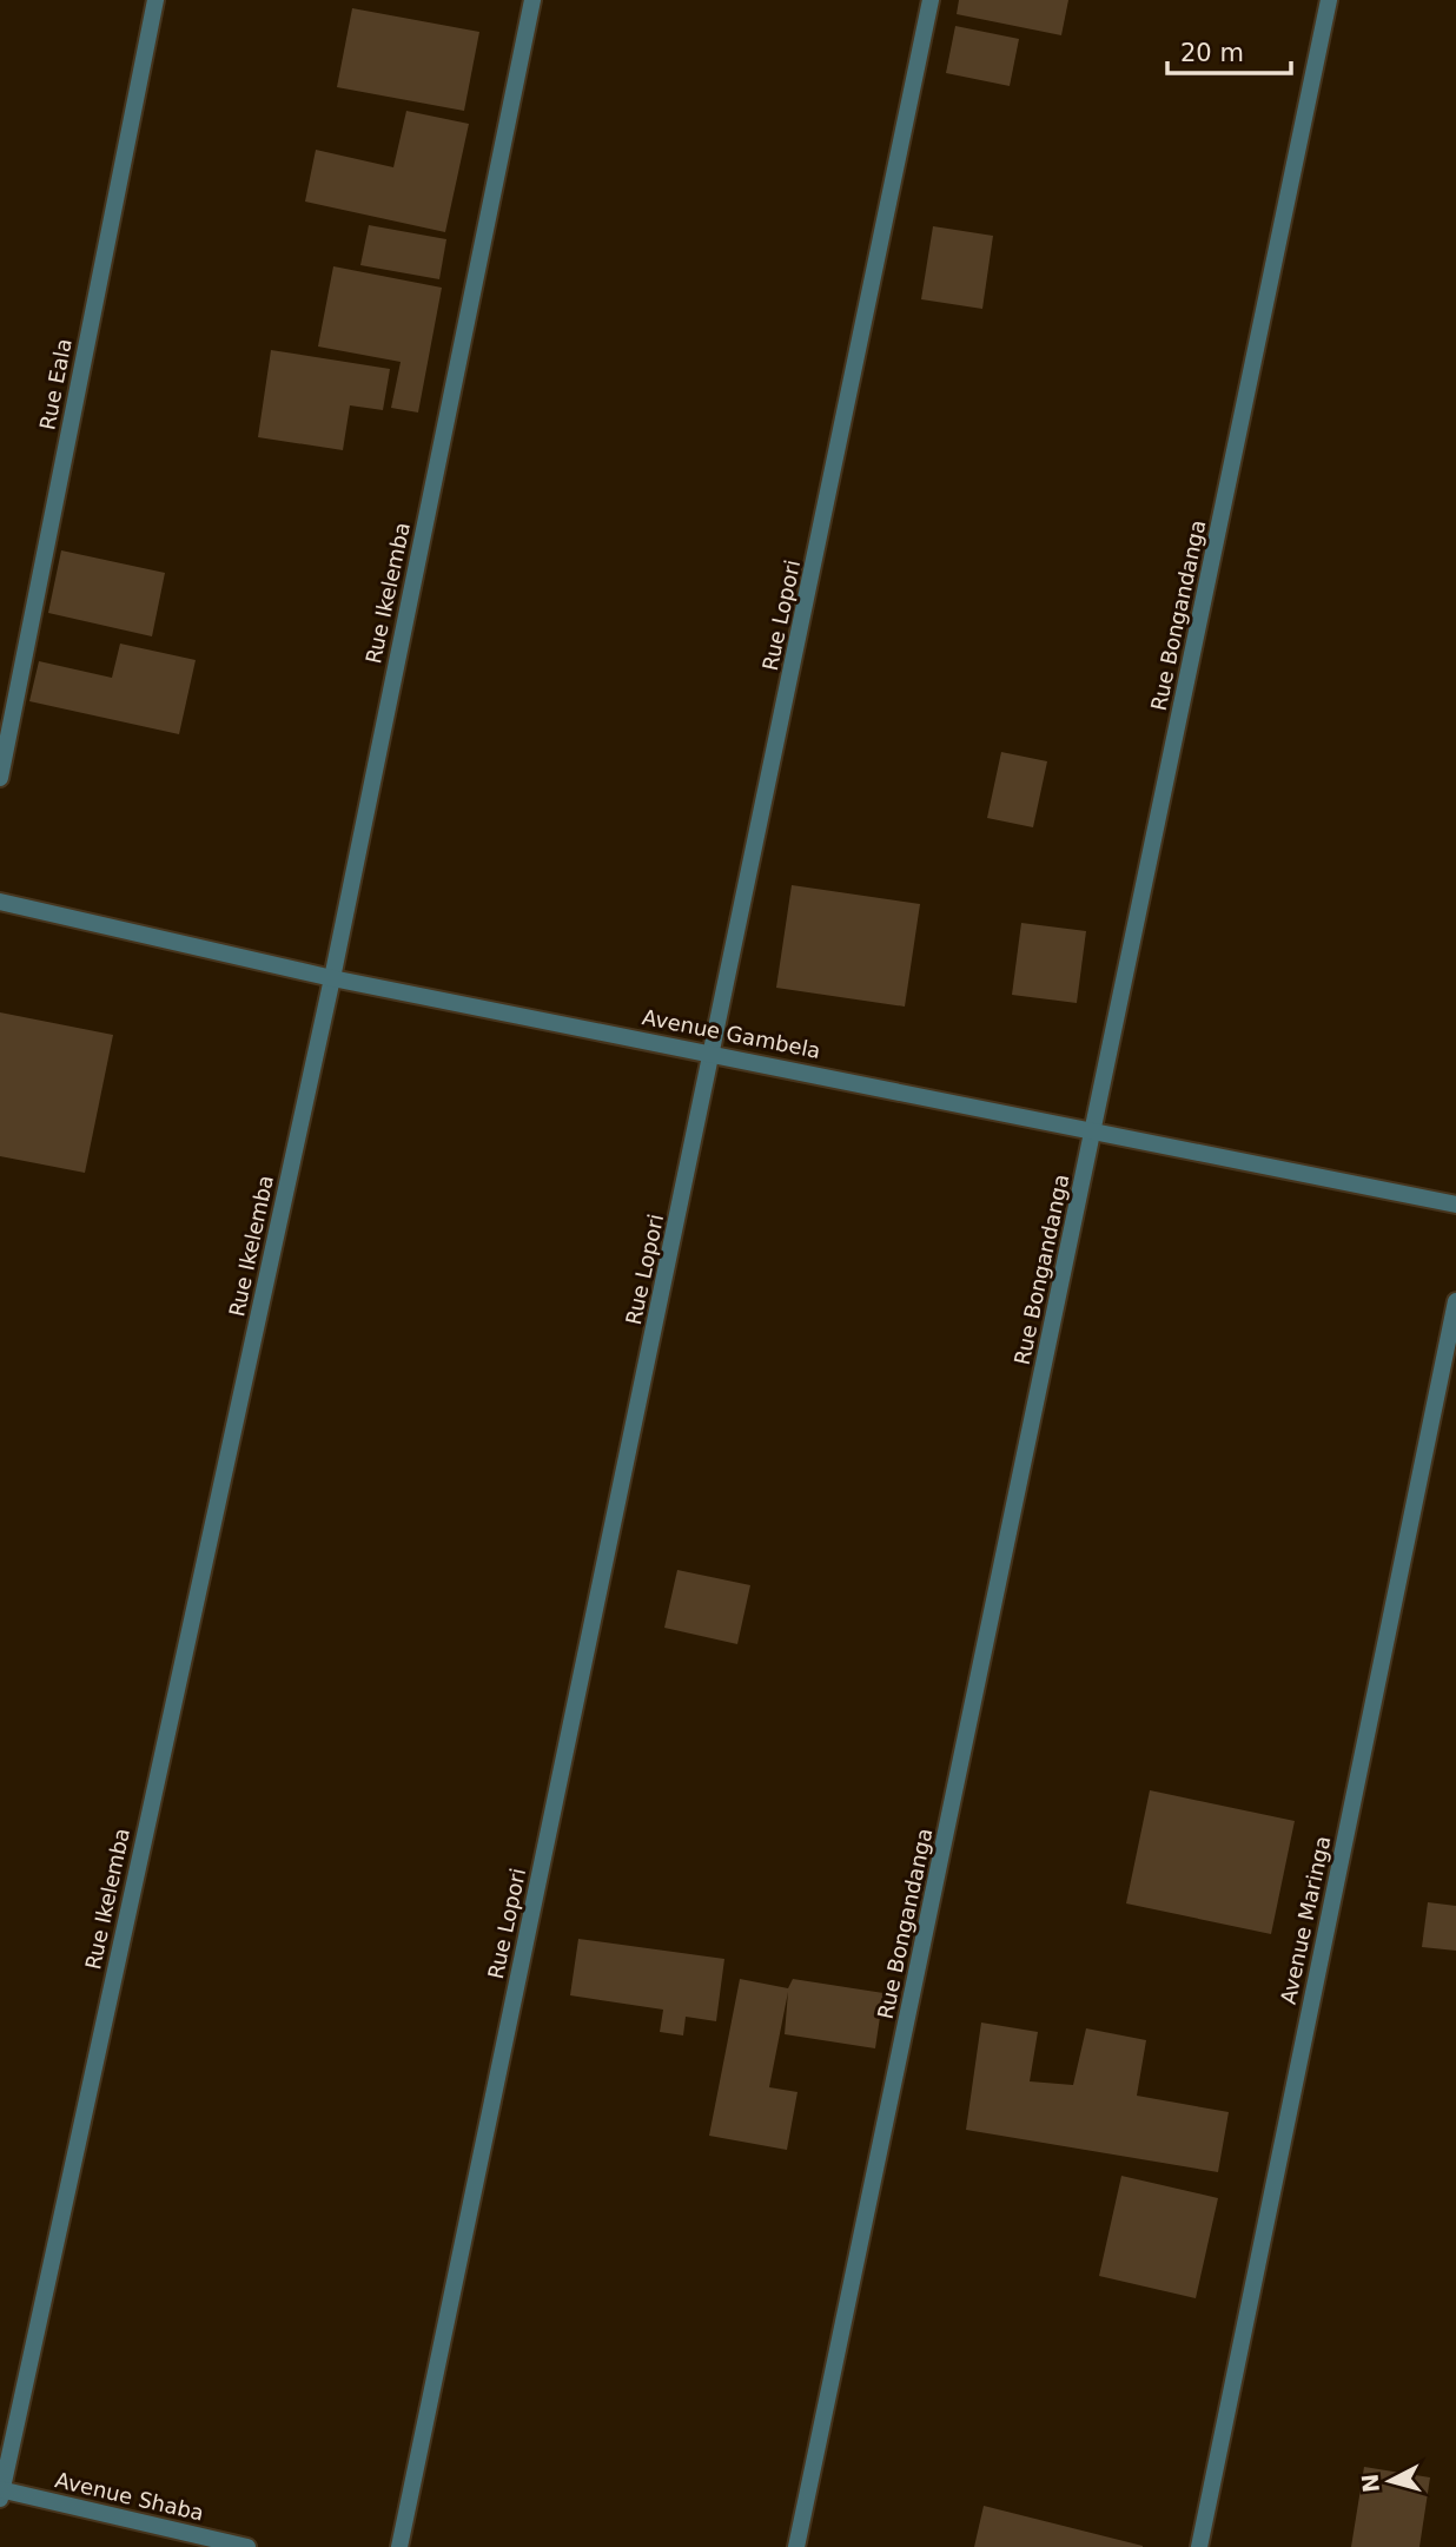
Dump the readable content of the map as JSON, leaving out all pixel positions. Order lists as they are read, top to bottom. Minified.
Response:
{"streets":{"street":["Rue Eala","Rue Ikelemba","Rue Lopori","Rue Bongandanga","Avenue Gambela","Avenue Maringa","Avenue Shaba"]},"crossings":[["Rue Ikelemba","Avenue Gambela"],["Rue Ikelemba","Avenue Shaba"],["Rue Lopori","Avenue Gambela"],["Rue Bongandanga","Avenue Gambela"]],"scale_bar":"20 m","north":"left"}
